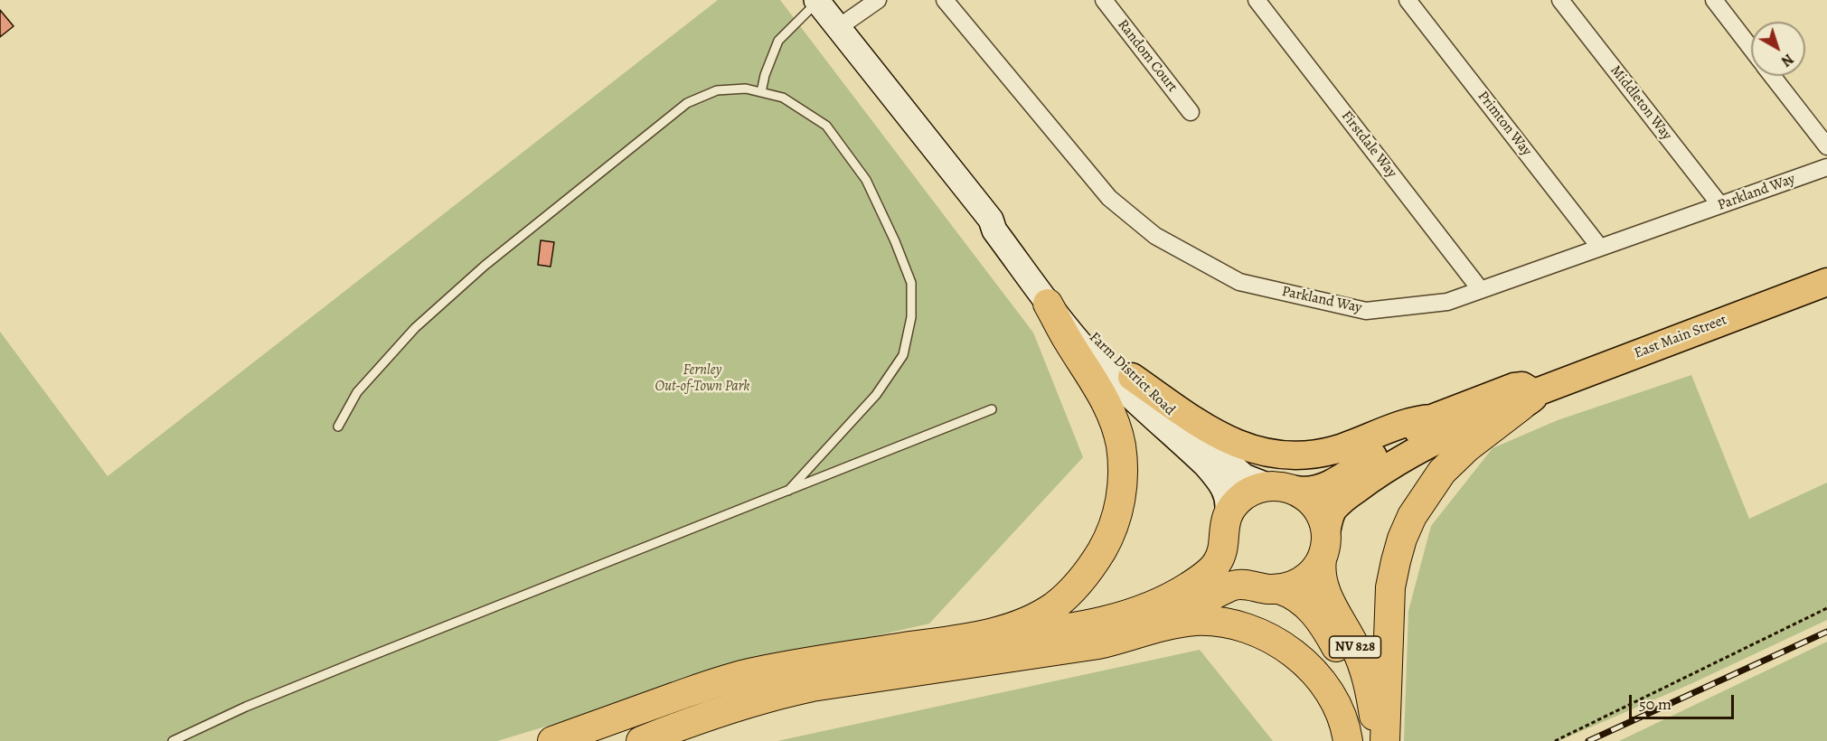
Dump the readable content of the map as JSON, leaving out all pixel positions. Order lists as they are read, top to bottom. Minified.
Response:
{"streets":{"highway":["NV 828"],"main road":["East Main Street","Farm District Road"],"street":["Random Court","Middleton Way","Primton Way","Firstdale Way","Parkland Way"]},"crossings":[["Middleton Way","Parkland Way"],["Primton Way","Parkland Way"],["Firstdale Way","Parkland Way"],["East Main Street","Farm District Road"],["East Main Street","NV 828"],["Farm District Road","NV 828"]],"parks":["Fernley Out-of-Town Park"],"scale_bar":"50 m","north":"bottom right"}
